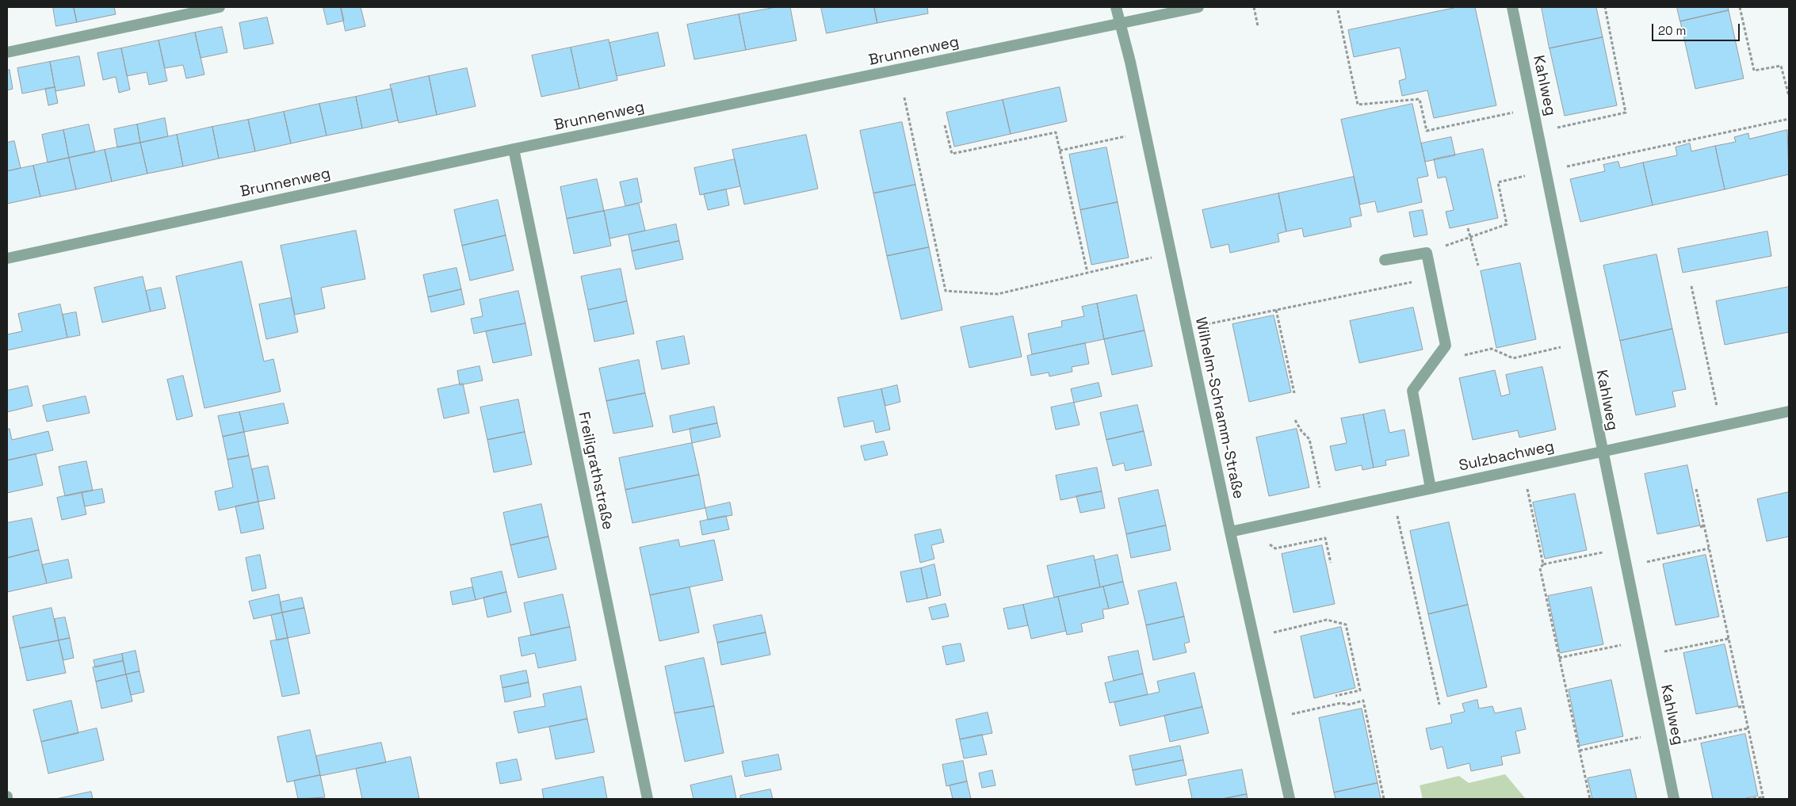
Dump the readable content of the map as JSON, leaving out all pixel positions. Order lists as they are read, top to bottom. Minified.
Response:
{"streets":{"street":["Brunnenweg","Kahlweg","Wilhelm-Schramm-Straße","Sulzbachweg","Freiligrathstraße"]},"crossings":[["Brunnenweg","Wilhelm-Schramm-Straße"],["Brunnenweg","Freiligrathstraße"],["Kahlweg","Sulzbachweg"],["Wilhelm-Schramm-Straße","Sulzbachweg"]],"scale_bar":"20 m"}
